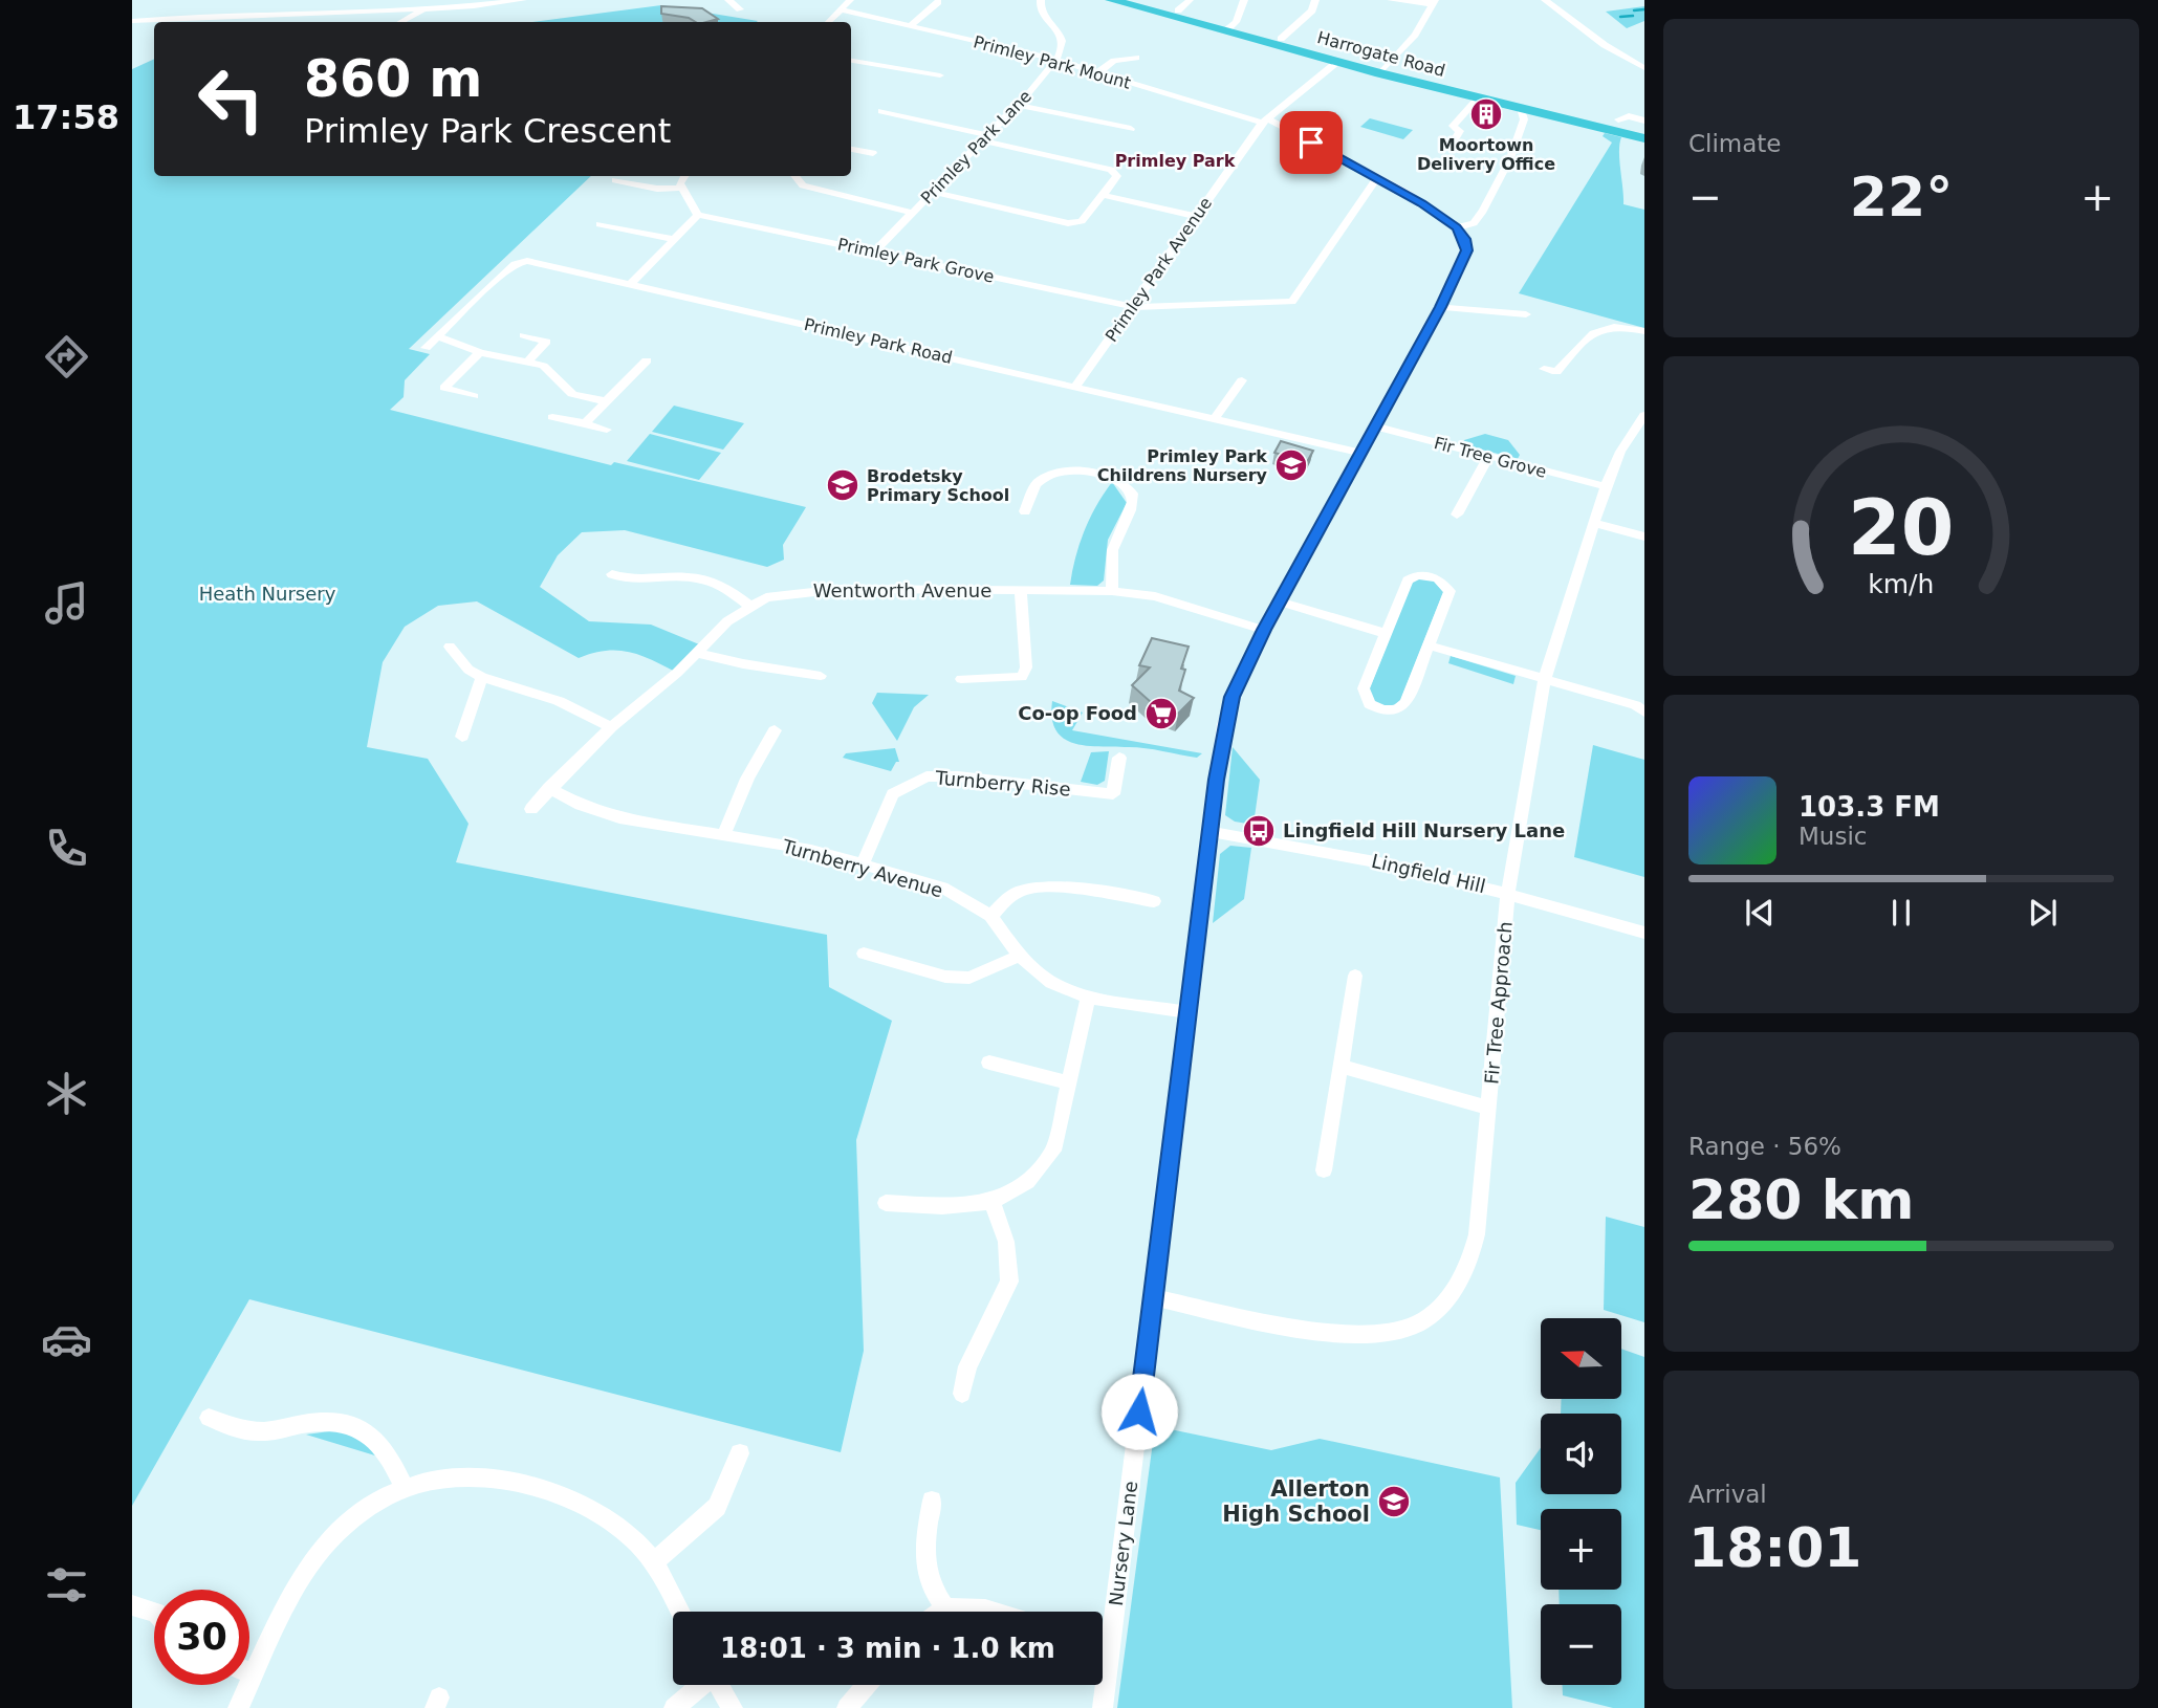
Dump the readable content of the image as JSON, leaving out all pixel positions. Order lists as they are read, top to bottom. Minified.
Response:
{"streets":{"highway":["Harrogate Road"],"street":["Primley Park Mount","Primley Park Lane","Primley Park Grove","Primley Park Avenue","Primley Park Road","Fir Tree Grove","Wentworth Avenue","Turnberry Rise","Turnberry Avenue","Lingfield Hill","Fir Tree Approach","Nursery Lane"]},"crossings":[["Harrogate Road","Primley Park Avenue"],["Primley Park Mount","Primley Park Lane"],["Primley Park Mount","Primley Park Grove"],["Primley Park Mount","Primley Park Avenue"],["Primley Park Mount","Nursery Lane"],["Primley Park Lane","Primley Park Grove"],["Primley Park Grove","Primley Park Avenue"],["Primley Park Avenue","Primley Park Road"],["Primley Park Road","Nursery Lane"],["Fir Tree Grove","Fir Tree Approach"],["Fir Tree Grove","Nursery Lane"],["Wentworth Avenue","Turnberry Avenue"],["Wentworth Avenue","Nursery Lane"],["Turnberry Rise","Turnberry Avenue"],["Turnberry Avenue","Nursery Lane"],["Lingfield Hill","Fir Tree Approach"],["Lingfield Hill","Nursery Lane"],["Fir Tree Approach","Nursery Lane"]],"districts":["Primley Park"],"parks":["Heath Nursery"],"places":{"building":["Moortown Delivery Office"],"school or university":["Primley Park Childrens Nursery","Brodetsky Primary School","Allerton High School"],"supermarket":["Co-op Food"],"bus stop":["Lingfield Hill Nursery Lane"]},"north":"left","page":{"tabs":"17:58","tile":["Climate",["Range · 56%","280 km"],["Arrival","18:01"]],"turn":["860 m","Primley Park Crescent"],"heat":["−","22°","+"],"song":["103.3 FM","Music"],"map_buttons":["+","−"],"limit":"30","trip":"18:01 · 3 min · 1.0 km","gauge":["20","km/h"]}}
